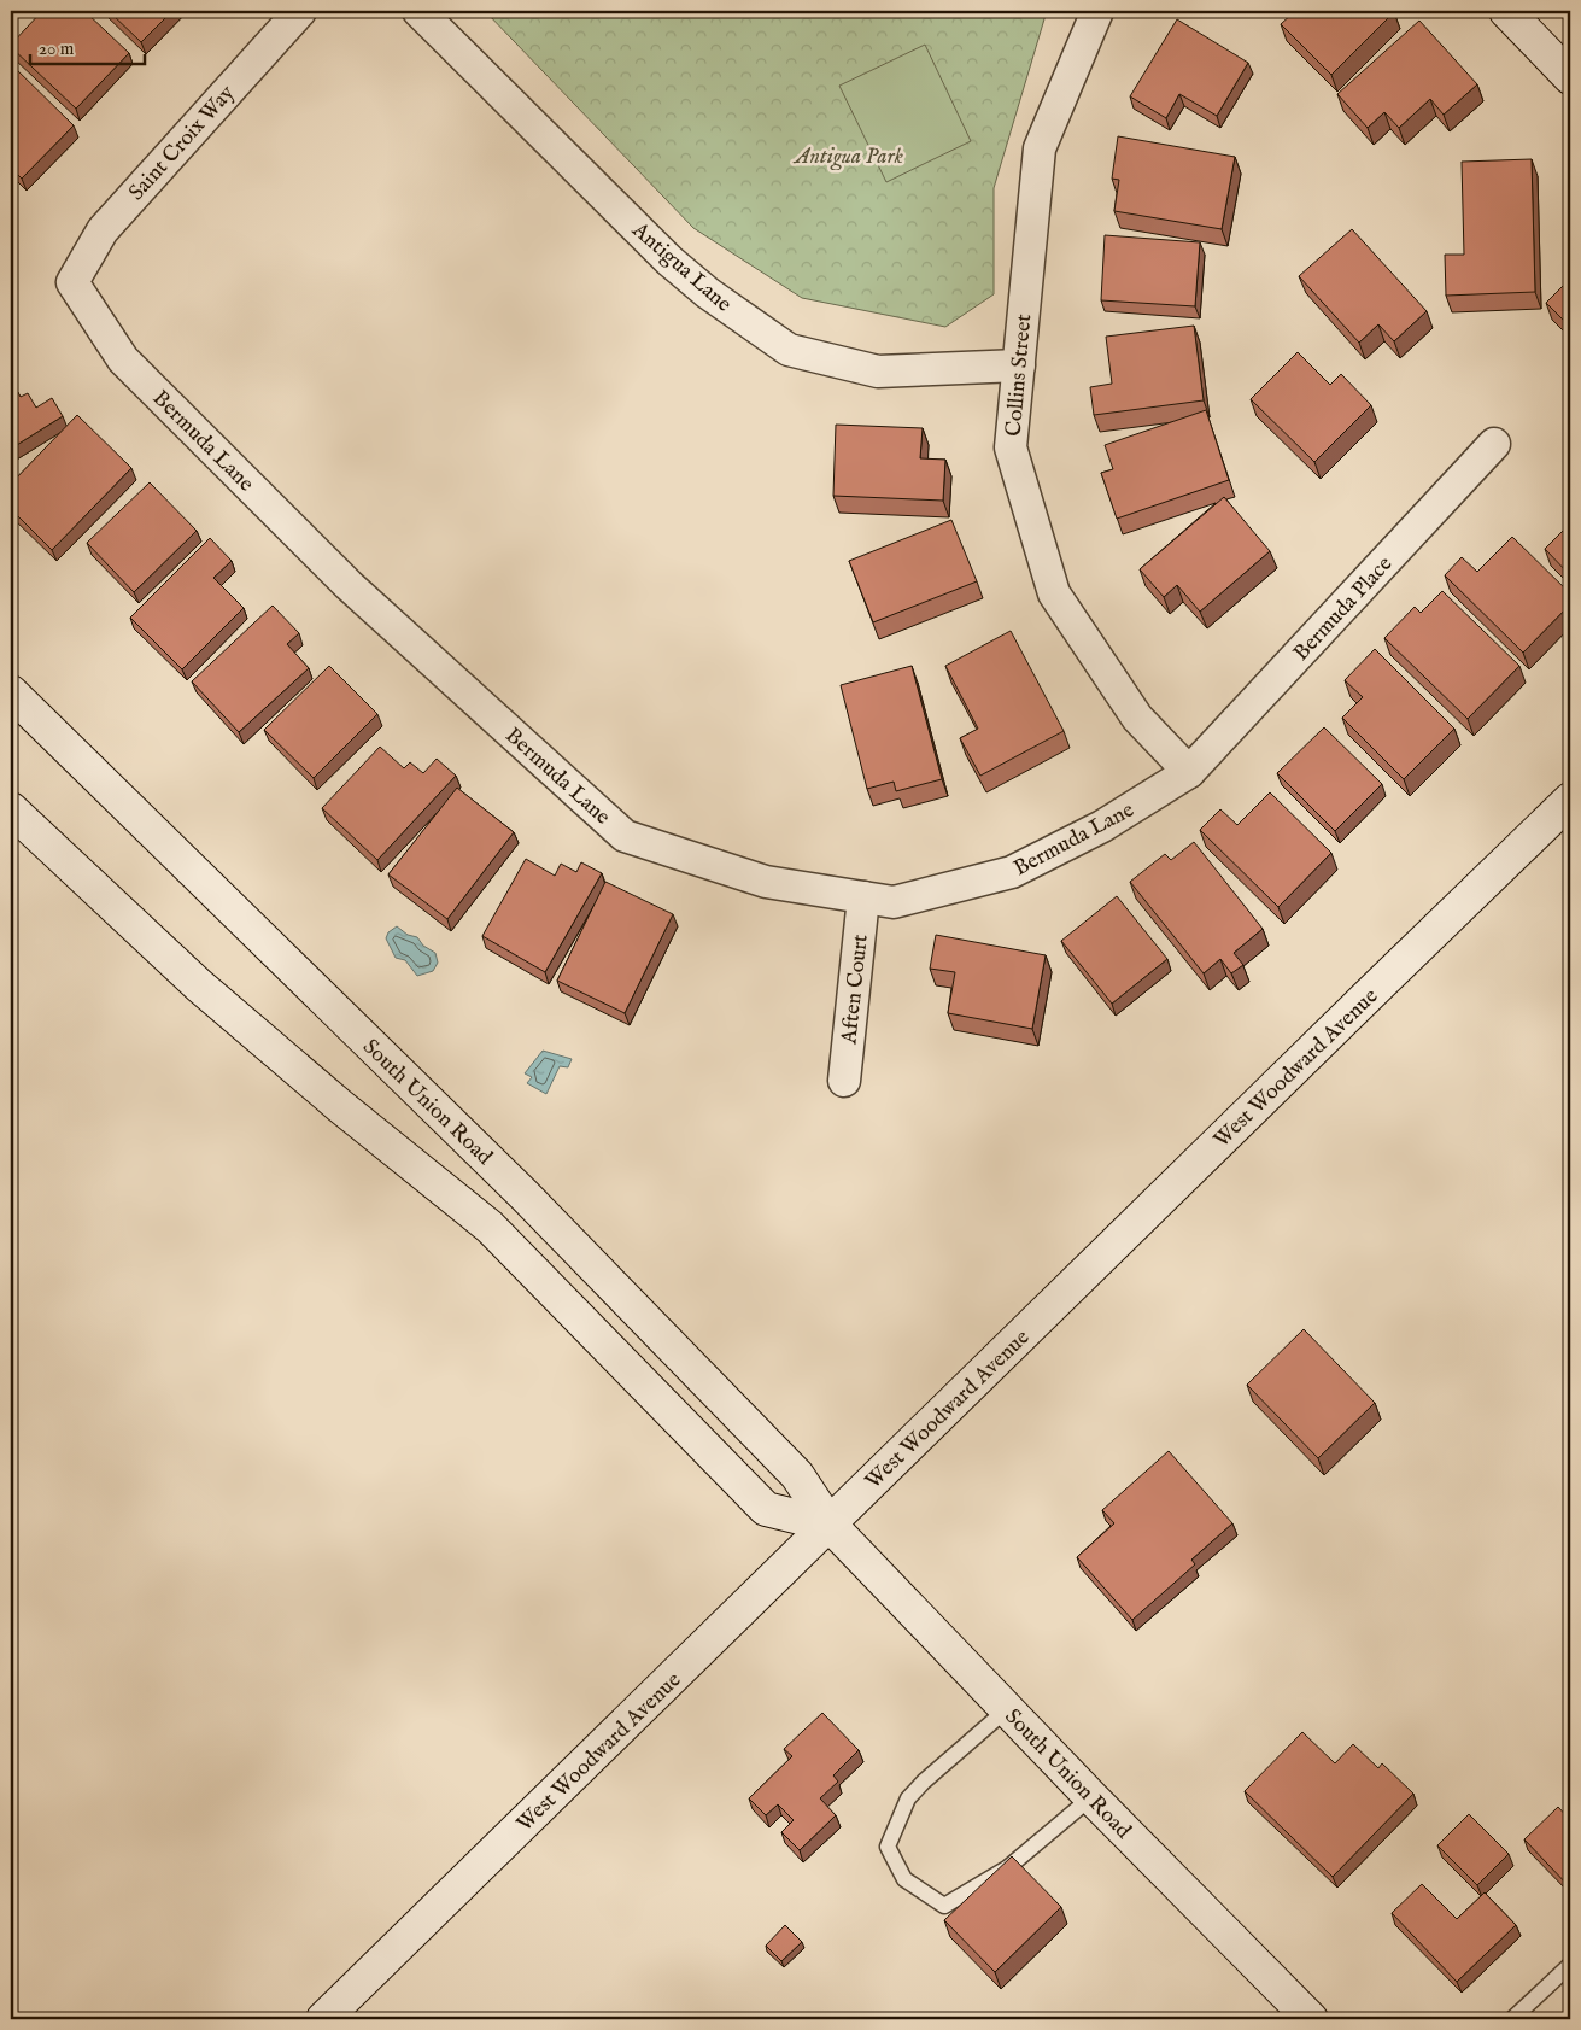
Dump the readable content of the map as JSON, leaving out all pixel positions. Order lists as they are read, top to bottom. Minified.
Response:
{"streets":{"street":["Saint Croix Way","Antigua Lane","Collins Street","Bermuda Lane","Bermuda Place","Aften Court","West Woodward Avenue","South Union Road"]},"crossings":[["Saint Croix Way","Bermuda Lane"],["Antigua Lane","Collins Street"],["Collins Street","Bermuda Lane"],["Collins Street","Bermuda Place"],["Bermuda Lane","Bermuda Place"],["Bermuda Lane","Aften Court"],["West Woodward Avenue","South Union Road"]],"parks":["Antigua Park"],"scale_bar":"20 m"}
